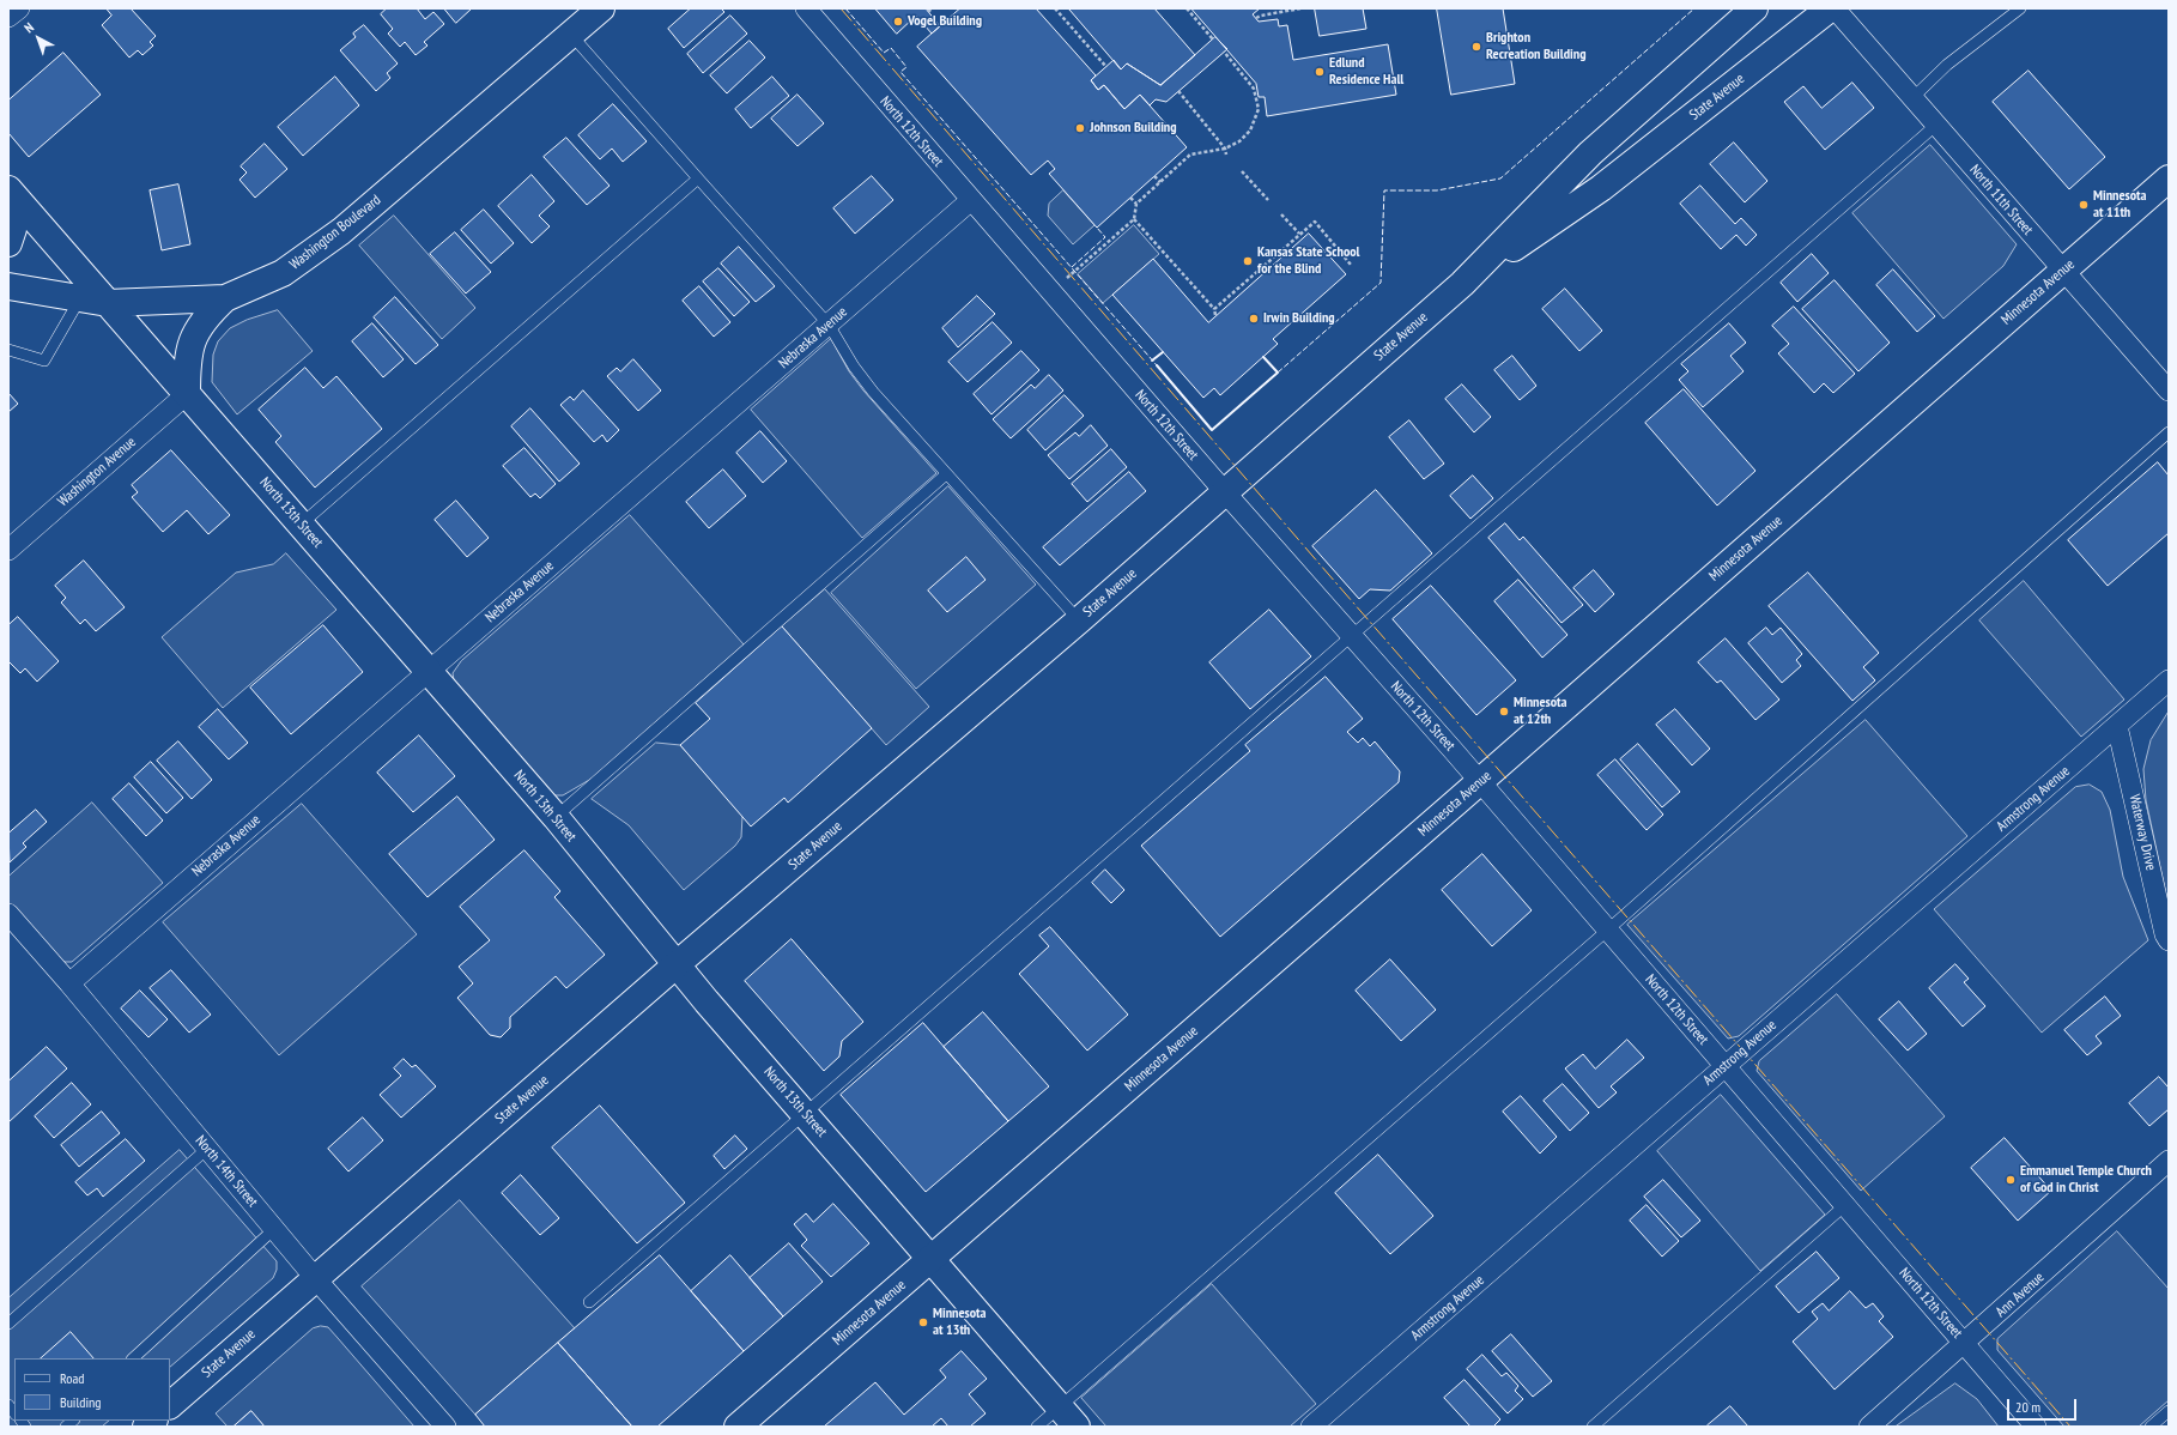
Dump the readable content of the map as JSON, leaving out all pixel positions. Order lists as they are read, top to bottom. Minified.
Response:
{"streets":{"main road":["State Avenue","Washington Boulevard","Minnesota Avenue","North 13th Street"],"street":["North 12th Street","North 11th Street","Nebraska Avenue","Washington Avenue","Armstrong Avenue","Waterway Drive","North 14th Street","Ann Avenue"]},"crossings":[["State Avenue","North 12th Street"],["State Avenue","North 13th Street"],["State Avenue","North 14th Street"],["North 12th Street","Minnesota Avenue"],["North 12th Street","Nebraska Avenue"],["North 12th Street","Armstrong Avenue"],["North 12th Street","Ann Avenue"],["North 11th Street","Minnesota Avenue"],["Washington Boulevard","North 13th Street"],["Minnesota Avenue","North 13th Street"],["Nebraska Avenue","North 13th Street"],["Nebraska Avenue","North 14th Street"],["Washington Avenue","North 13th Street"],["Armstrong Avenue","Waterway Drive"]],"places":["Vogel Building","Brighton Recreation Building","Edlund Residence Hall","Johnson Building","Minnesota at 11th","Kansas State School for the Blind","Irwin Building","Minnesota at 12th","Emmanuel Temple Church of God in Christ","Minnesota at 13th"],"legend":["Road","Building"],"scale_bar":"20 m","north":"top left"}
